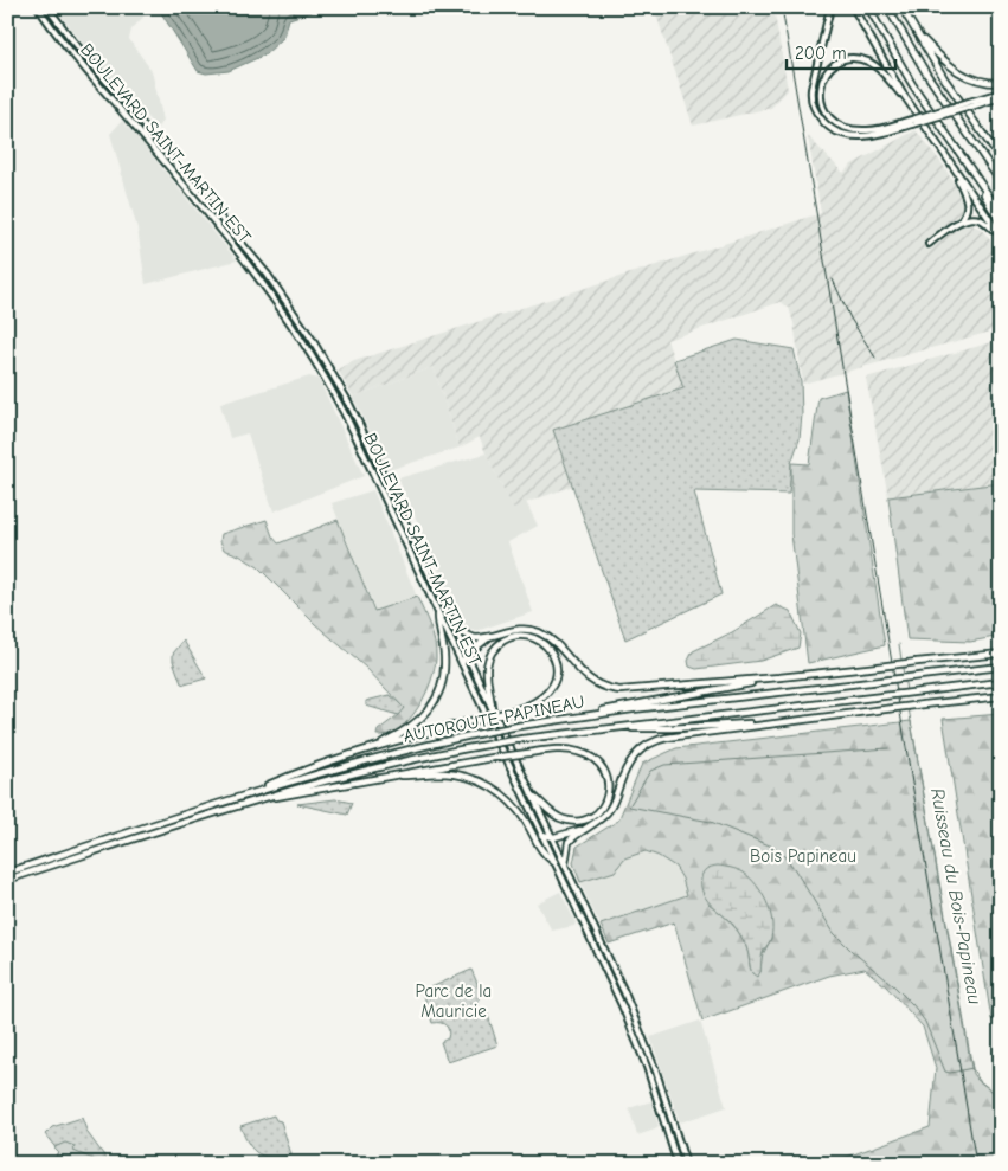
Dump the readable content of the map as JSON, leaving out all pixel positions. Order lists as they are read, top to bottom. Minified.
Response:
{"streets":{"highway":["AUTOROUTE PAPINEAU"],"main road":["BOULEVARD SAINT-MARTIN EST"]},"water":["Ruisseau du Bois-Papineau"],"parks":["Bois Papineau","Parc de la Mauricie"],"scale_bar":"200 m"}
